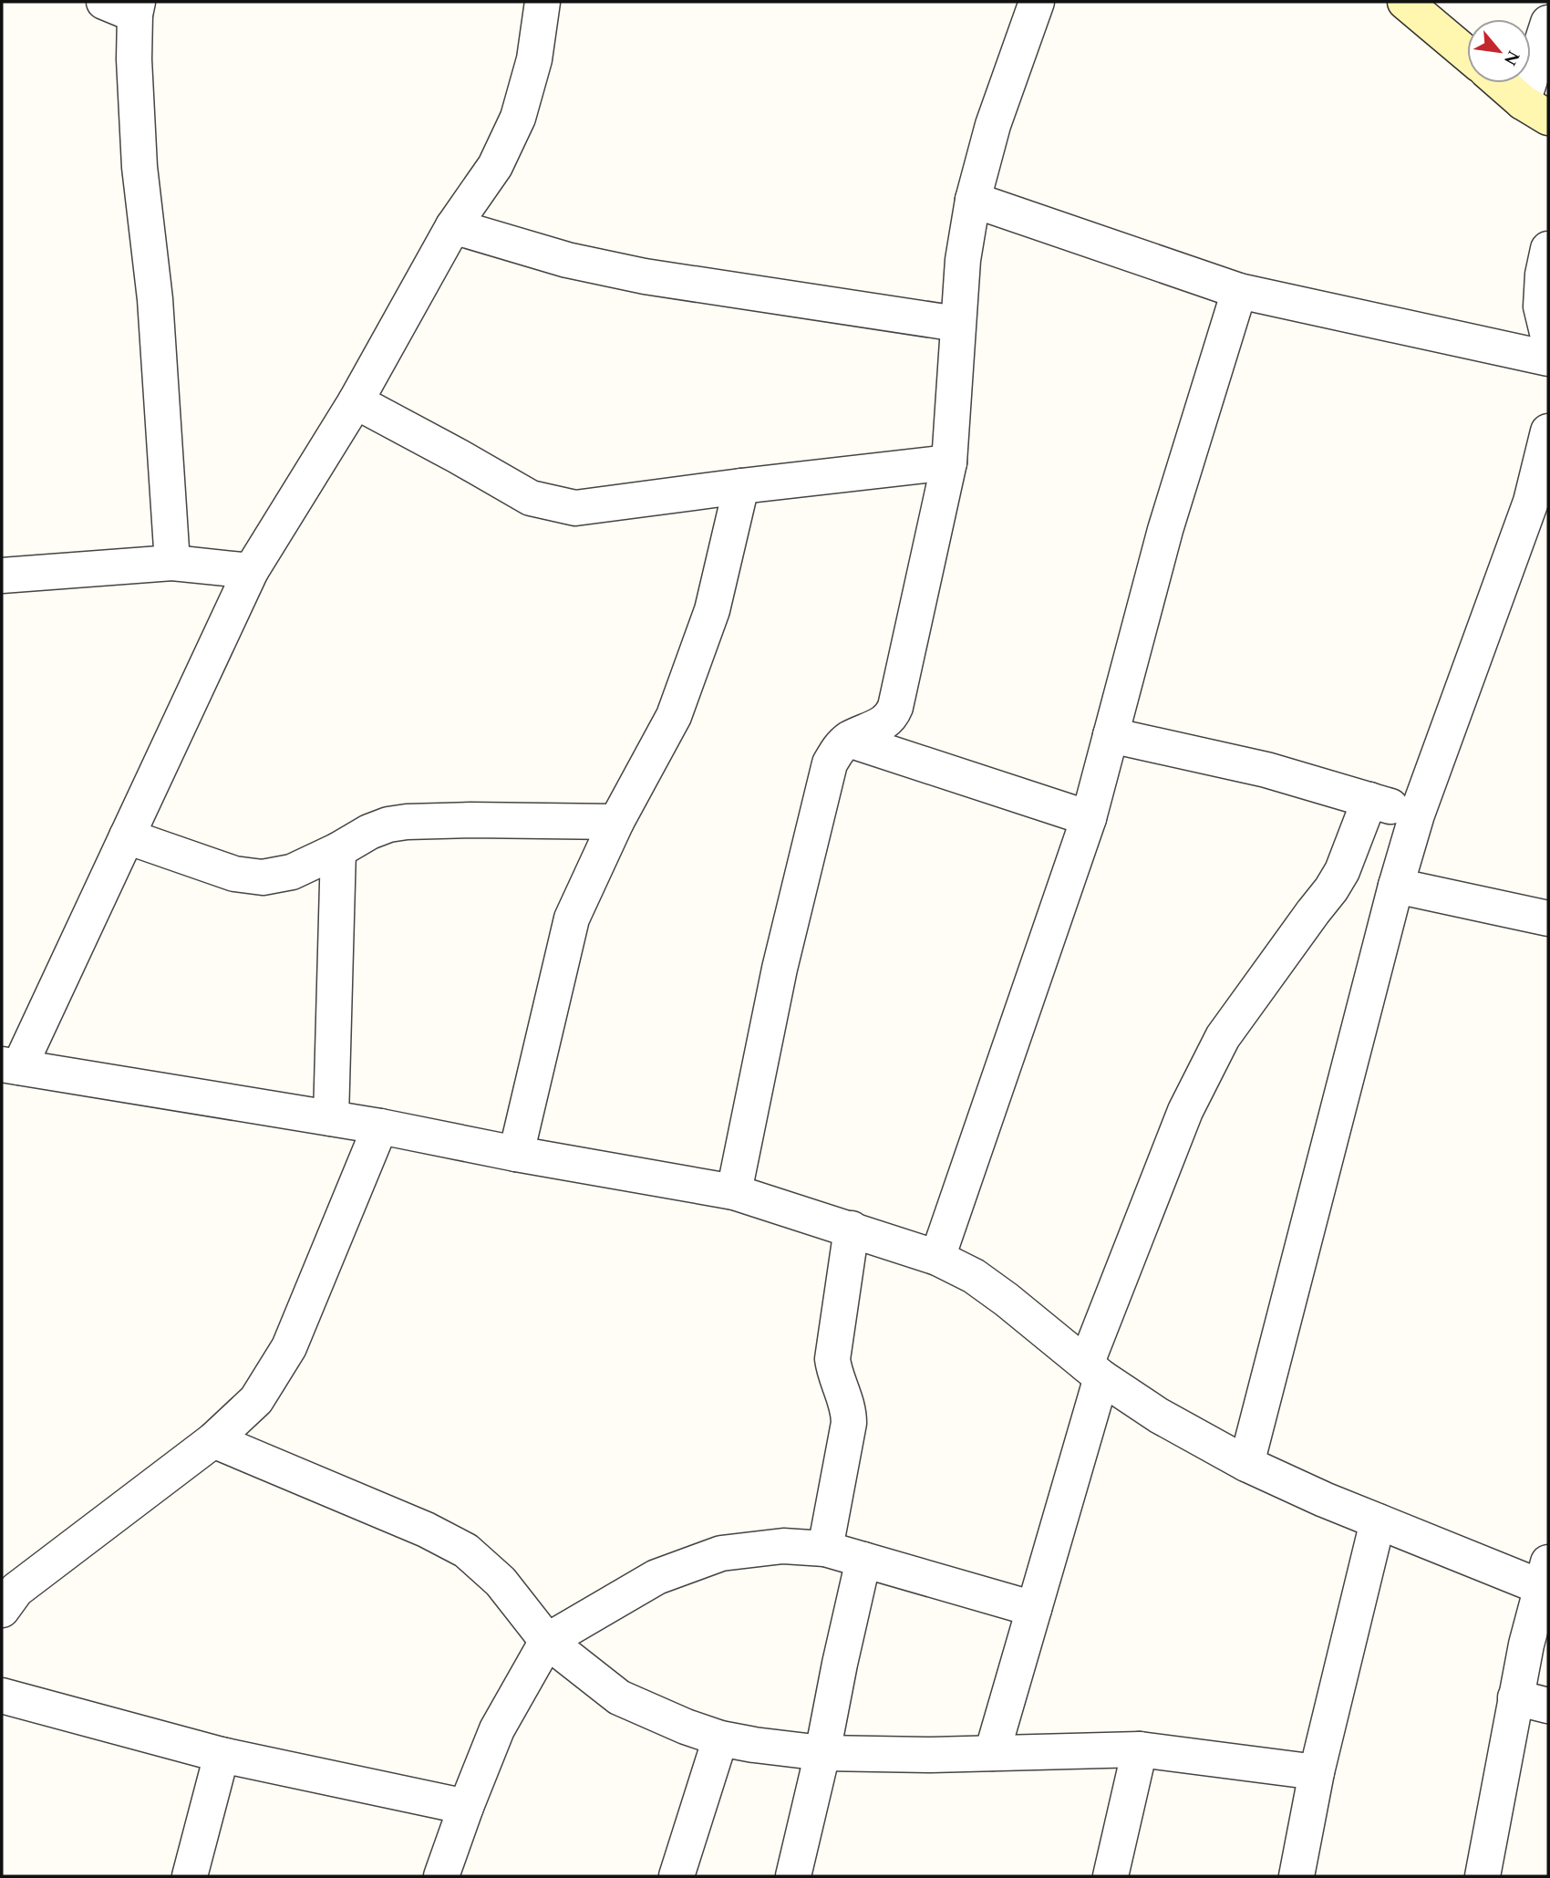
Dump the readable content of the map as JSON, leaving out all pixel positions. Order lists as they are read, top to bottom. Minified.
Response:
{"north":"bottom right"}
